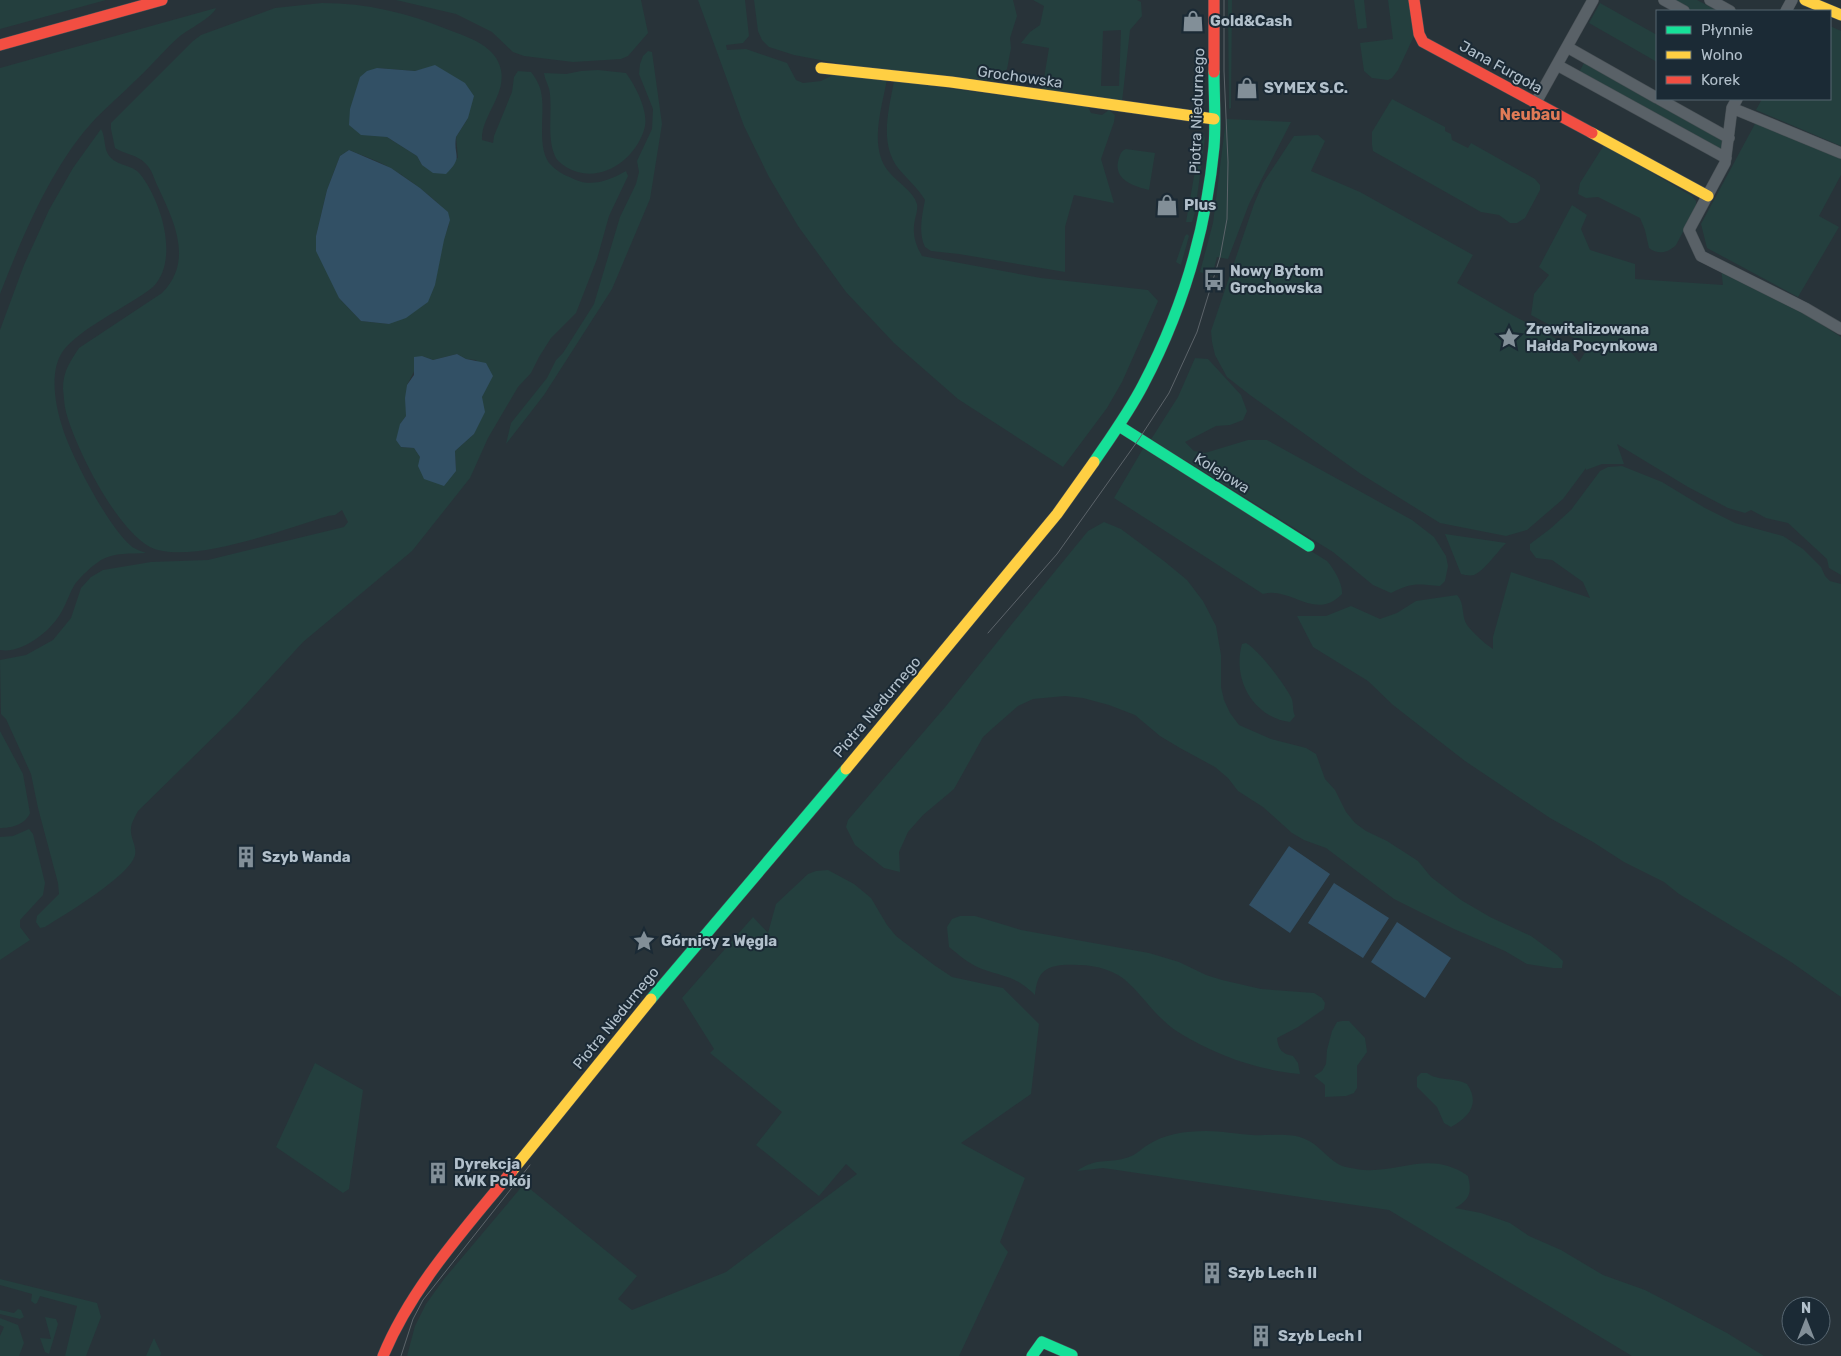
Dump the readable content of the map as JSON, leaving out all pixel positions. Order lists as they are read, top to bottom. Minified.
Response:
{"streets":{"street":["Jana Furgoła","Grochowska","Piotra Niedurnego","Kolejowa"]},"crossings":[["Grochowska","Piotra Niedurnego"],["Piotra Niedurnego","Kolejowa"]],"districts":["Neubau"],"places":{"shop":["Gold&Cash","SYMEX S.C.","Plus"],"bus stop":["Nowy Bytom Grochowska"],"place":["Zrewitalizowana Hałda Pocynkowa","Górnicy z Węgla"],"building":["Szyb Wanda","Dyrekcja KWK Pokój","Szyb Lech II","Szyb Lech I"]},"legend":["Płynnie","Wolno","Korek"],"north":"top"}
